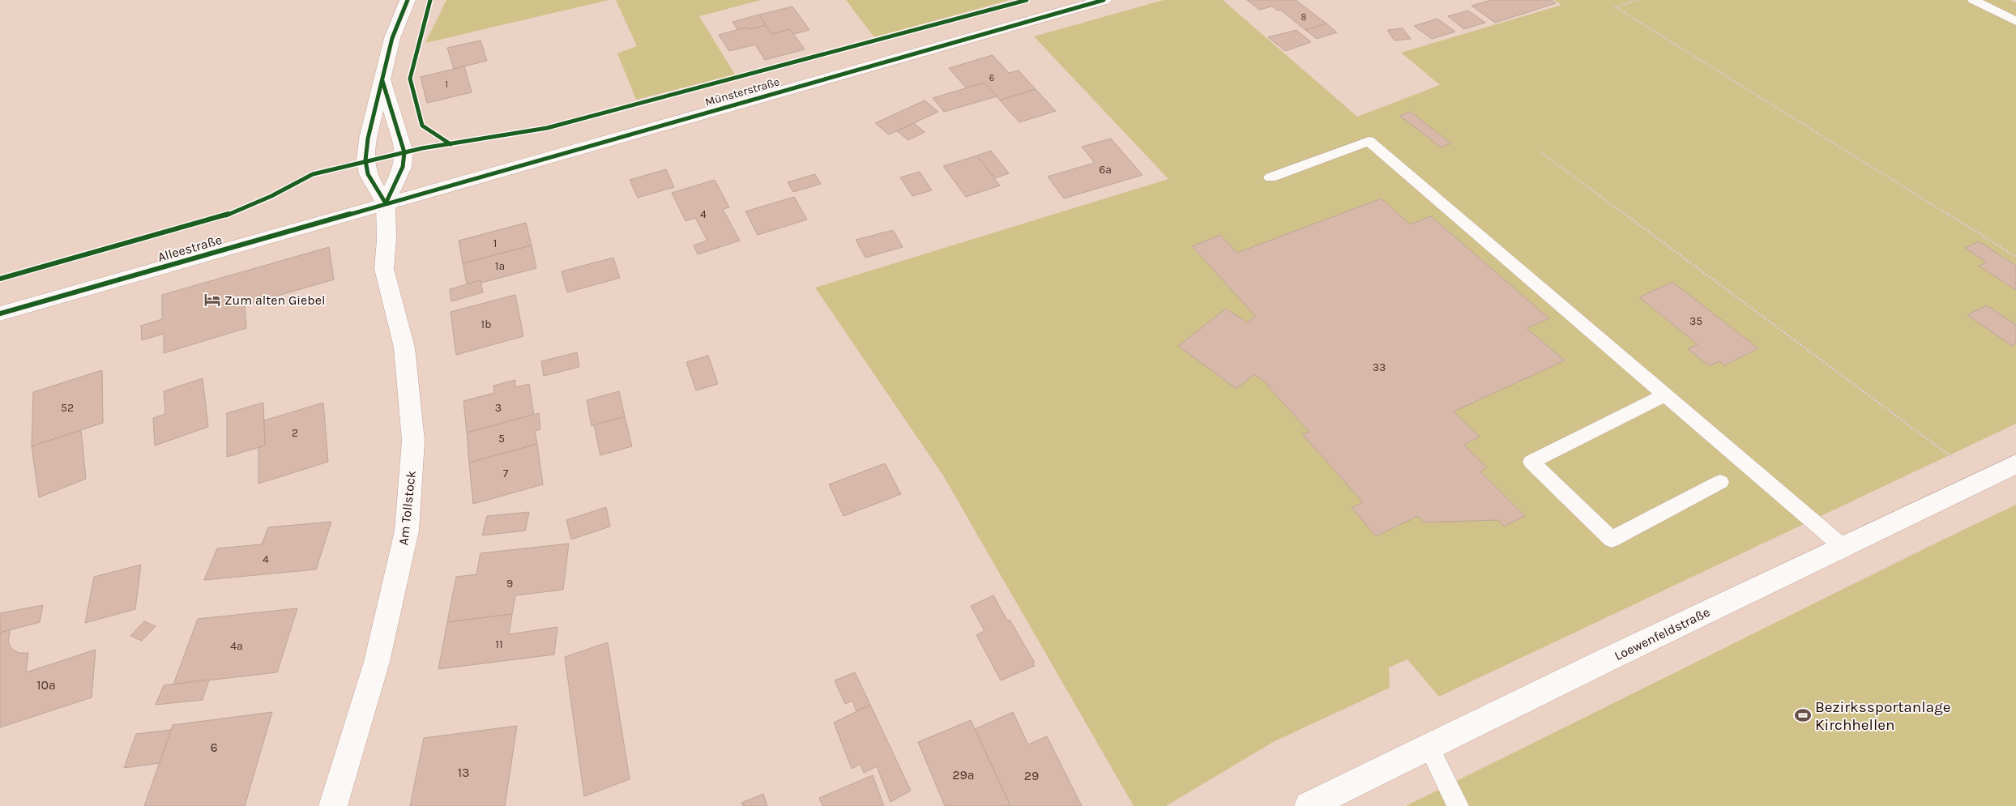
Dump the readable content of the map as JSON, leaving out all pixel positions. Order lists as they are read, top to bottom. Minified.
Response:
{"streets":{"main road":["Münsterstraße","Alleestraße","Am Tollstock","Loewenfeldstraße"]},"crossings":[["Münsterstraße","Alleestraße"],["Münsterstraße","Am Tollstock"],["Alleestraße","Am Tollstock"]],"places":{"hotel":["Zum alten Giebel"],"sports":["Bezirkssportanlage Kirchhellen"]},"house_numbers":["8","6","1","6a","4","1","1a","35","1b","33","52","3","2","5","7","4","9","11","4a","10a","6","13","29a","29"]}
